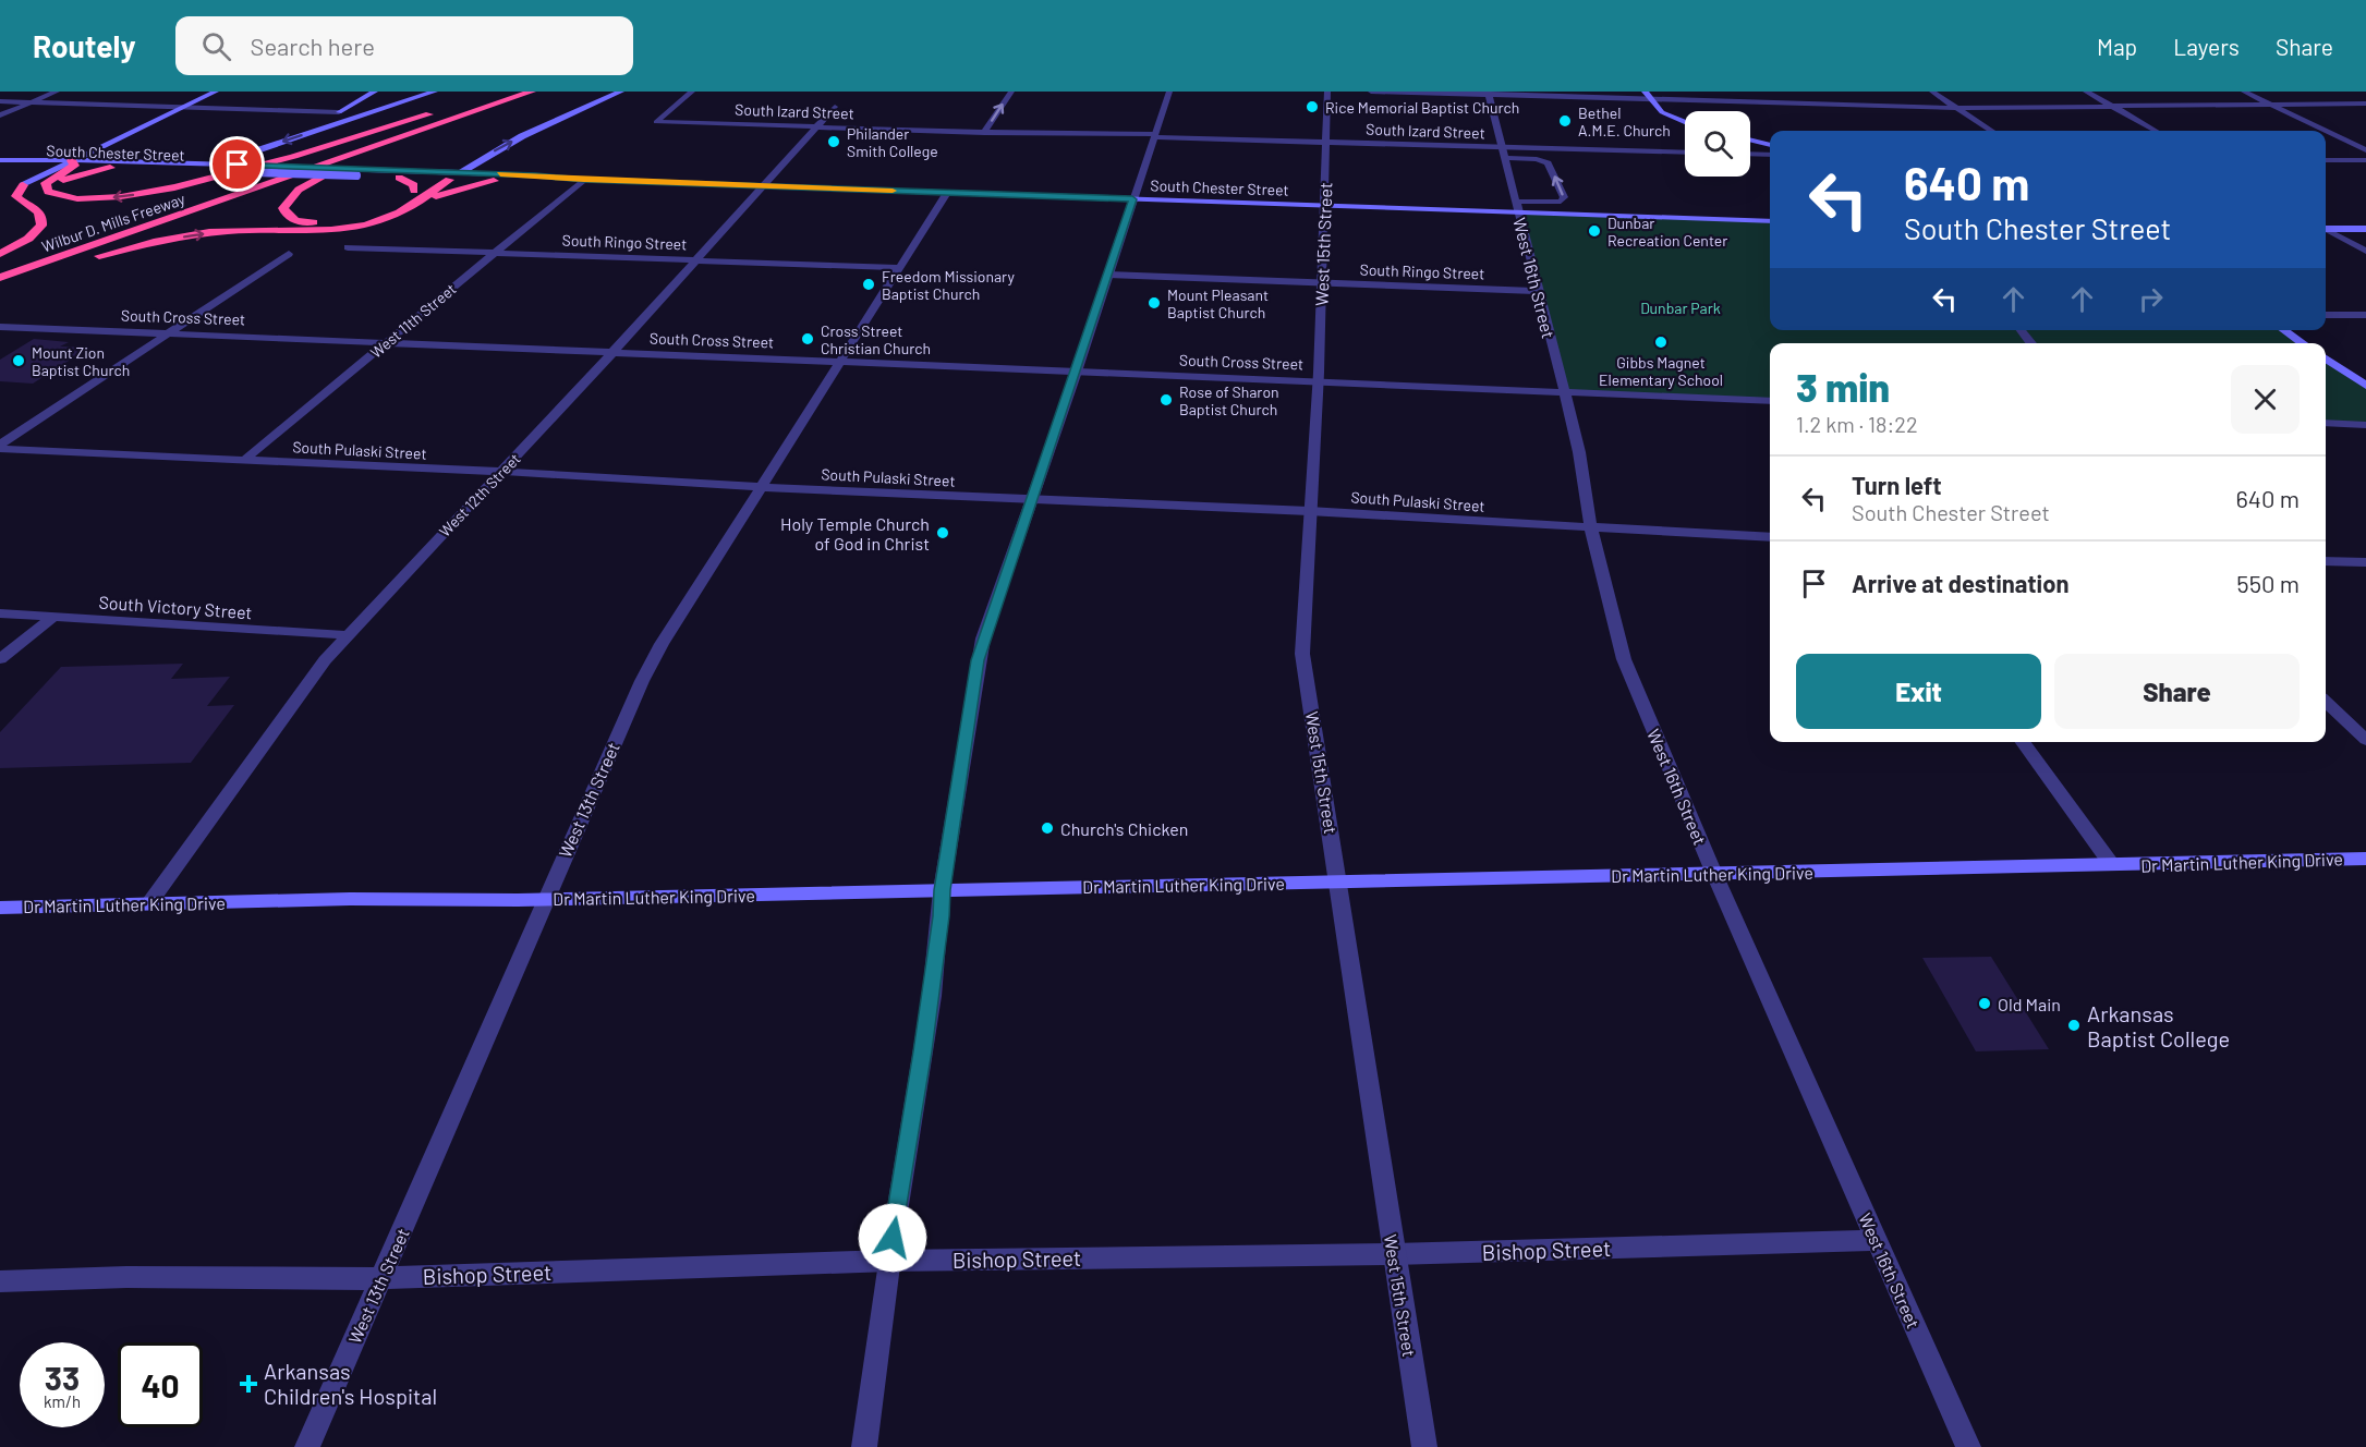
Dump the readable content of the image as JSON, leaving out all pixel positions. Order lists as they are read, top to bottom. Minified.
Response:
{"streets":{"highway":["Wilbur D. Mills Freeway"],"main road":["South Chester Street","Dr Martin Luther King Drive"],"street":["South Izard Street","South Ringo Street","West 15th Street","West 16th Street","South Cross Street","West 11th Street","South Pulaski Street","West 12th Street","South Victory Street","West 13th Street","Bishop Street"]},"crossings":[["South Izard Street","West 15th Street"],["South Izard Street","West 16th Street"],["South Izard Street","West 12th Street"],["South Chester Street","West 15th Street"],["South Chester Street","West 16th Street"],["South Chester Street","West 11th Street"],["South Chester Street","West 12th Street"],["South Chester Street","West 13th Street"],["South Ringo Street","West 15th Street"],["South Ringo Street","West 16th Street"],["South Ringo Street","West 11th Street"],["South Ringo Street","West 12th Street"],["South Ringo Street","West 13th Street"],["West 15th Street","South Cross Street"],["West 15th Street","South Pulaski Street"],["West 15th Street","Dr Martin Luther King Drive"],["West 15th Street","Bishop Street"],["West 16th Street","South Cross Street"],["West 16th Street","South Pulaski Street"],["West 16th Street","Dr Martin Luther King Drive"],["West 16th Street","Bishop Street"],["South Cross Street","West 11th Street"],["South Cross Street","West 12th Street"],["South Cross Street","West 13th Street"],["West 11th Street","South Pulaski Street"],["South Pulaski Street","West 12th Street"],["South Pulaski Street","West 13th Street"],["West 12th Street","South Victory Street"],["West 12th Street","Dr Martin Luther King Drive"],["West 13th Street","Dr Martin Luther King Drive"],["West 13th Street","Bishop Street"]],"parks":["Dunbar Park"],"places":{"other":["Rice Memorial Baptist Church","Bethel A.M.E. Church","Philander Smith College","Dunbar Recreation Center","Freedom Missionary Baptist Church","Mount Pleasant Baptist Church","Cross Street Christian Church","Gibbs Magnet Elementary School","Mount Zion Baptist Church","Rose of Sharon Baptist Church","Holy Temple Church of God in Christ","Church's Chicken","Old Main","Arkansas Baptist College"],"health":["Arkansas Children's Hospital"]},"page":{"header":"Routely","search":"Search here","nav":["Map","Layers","Share"],"turn":["640 m","South Chester Street"],"heading":["3 min","1.2 km · 18:22"],"list":[{"name":"Turn left","note":"South Chester Street","value":"640 m"},{"name":"Arrive at destination","value":"550 m"}],"buttons":["Exit","Share"],"speed":"33 km/h","limit":"40"}}
